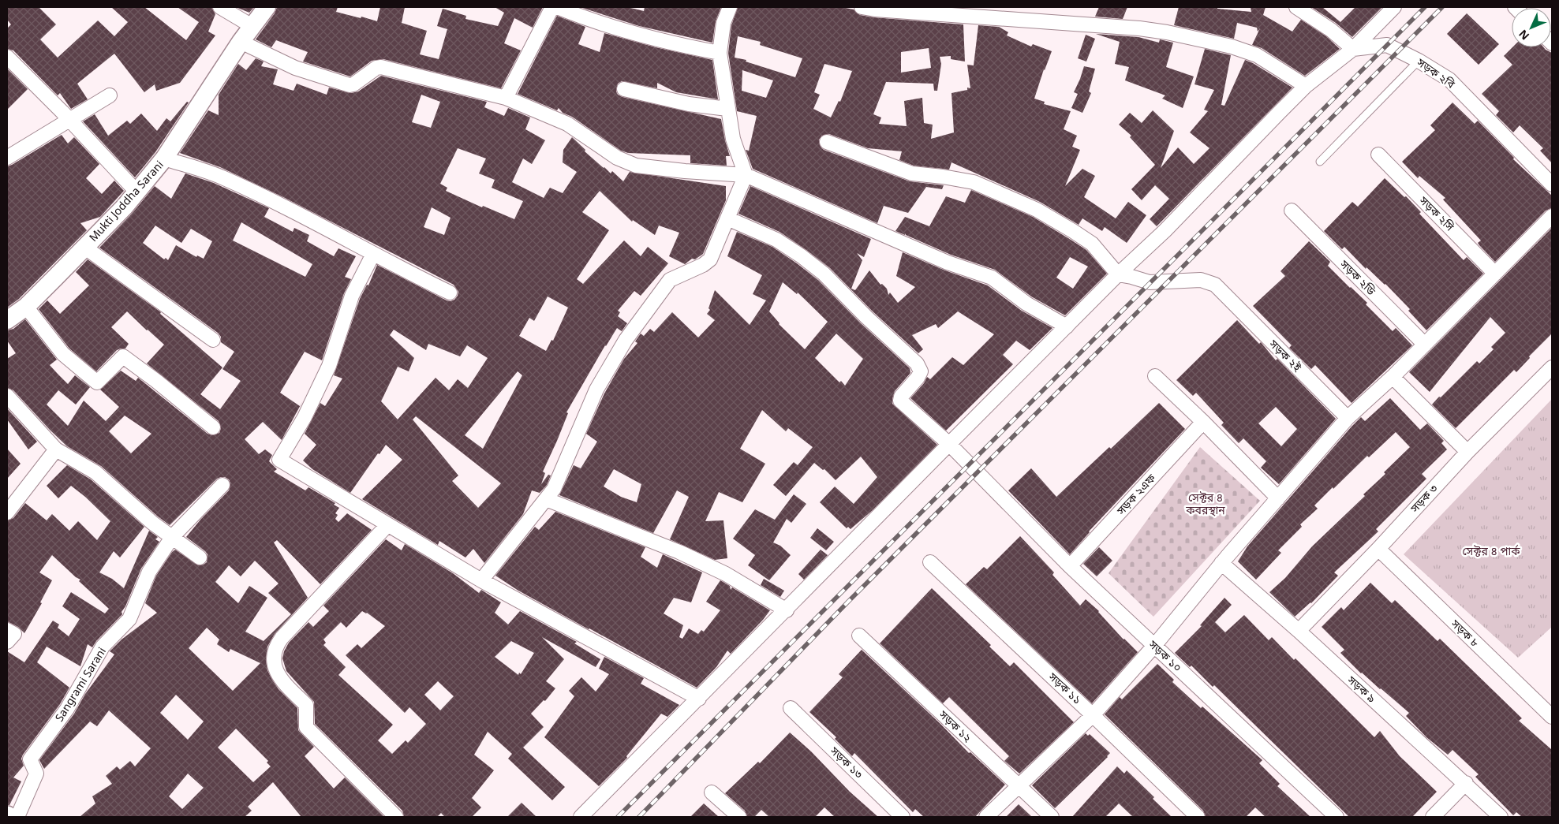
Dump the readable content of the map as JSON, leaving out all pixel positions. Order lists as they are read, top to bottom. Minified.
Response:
{"streets":{"street":["সড়ক ২বি","Mukti Joddha Sarani","সড়ক ২সি","সড়ক ২ডি","সড়ক ২ই","সড়ক ২এফ","সড়ক ৩","সড়ক ৮","সড়ক ১০","Sangrami Sarani","সড়ক ১১","সড়ক ৯","সড়ক ১২","সড়ক ১৩"]},"crossings":[["সড়ক ২এফ","সড়ক ১০"],["সড়ক ৩","সড়ক ৮"],["সড়ক ৩","সড়ক ৯"]],"parks":["সেক্টর ৪ কবরস্থান","সেক্টর ৪ পার্ক"],"north":"bottom left"}
